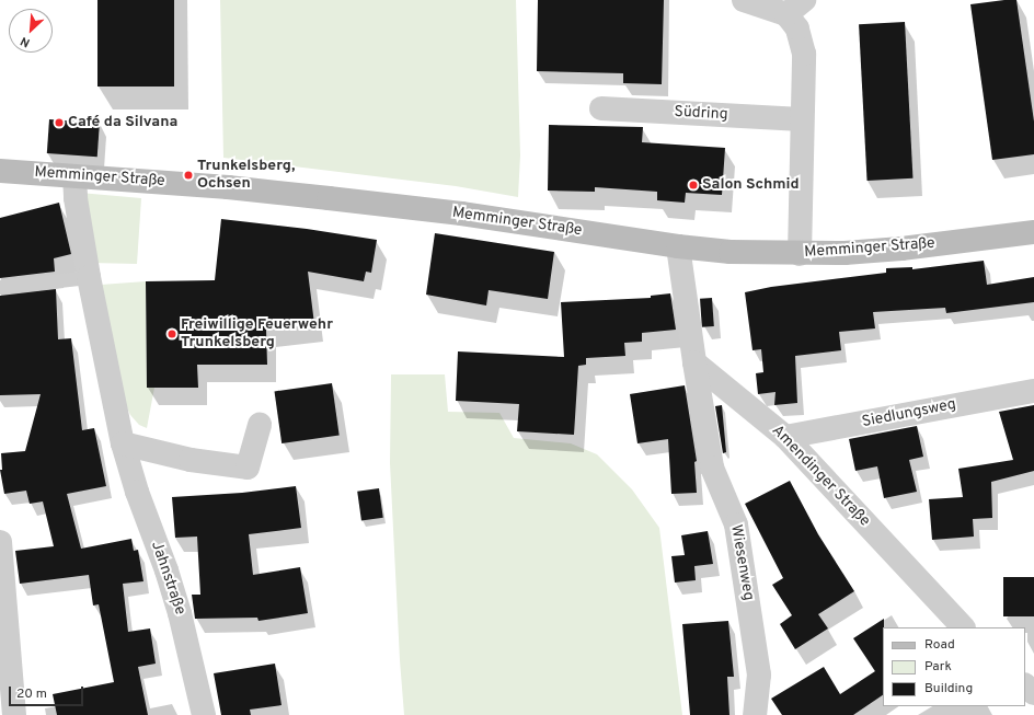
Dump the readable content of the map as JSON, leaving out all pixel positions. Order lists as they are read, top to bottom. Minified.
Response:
{"streets":{"street":["Südring","Memminger Straße","Siedlungsweg","Amendinger Straße","Wiesenweg","Jahnstraße"]},"crossings":[["Memminger Straße","Jahnstraße"],["Siedlungsweg","Amendinger Straße"],["Amendinger Straße","Wiesenweg"]],"places":["Café da Silvana","Trunkelsberg, Ochsen","Salon Schmid","Freiwillige Feuerwehr Trunkelsberg"],"legend":["Road","Park","Building"],"scale_bar":"20 m","north":"bottom left"}
